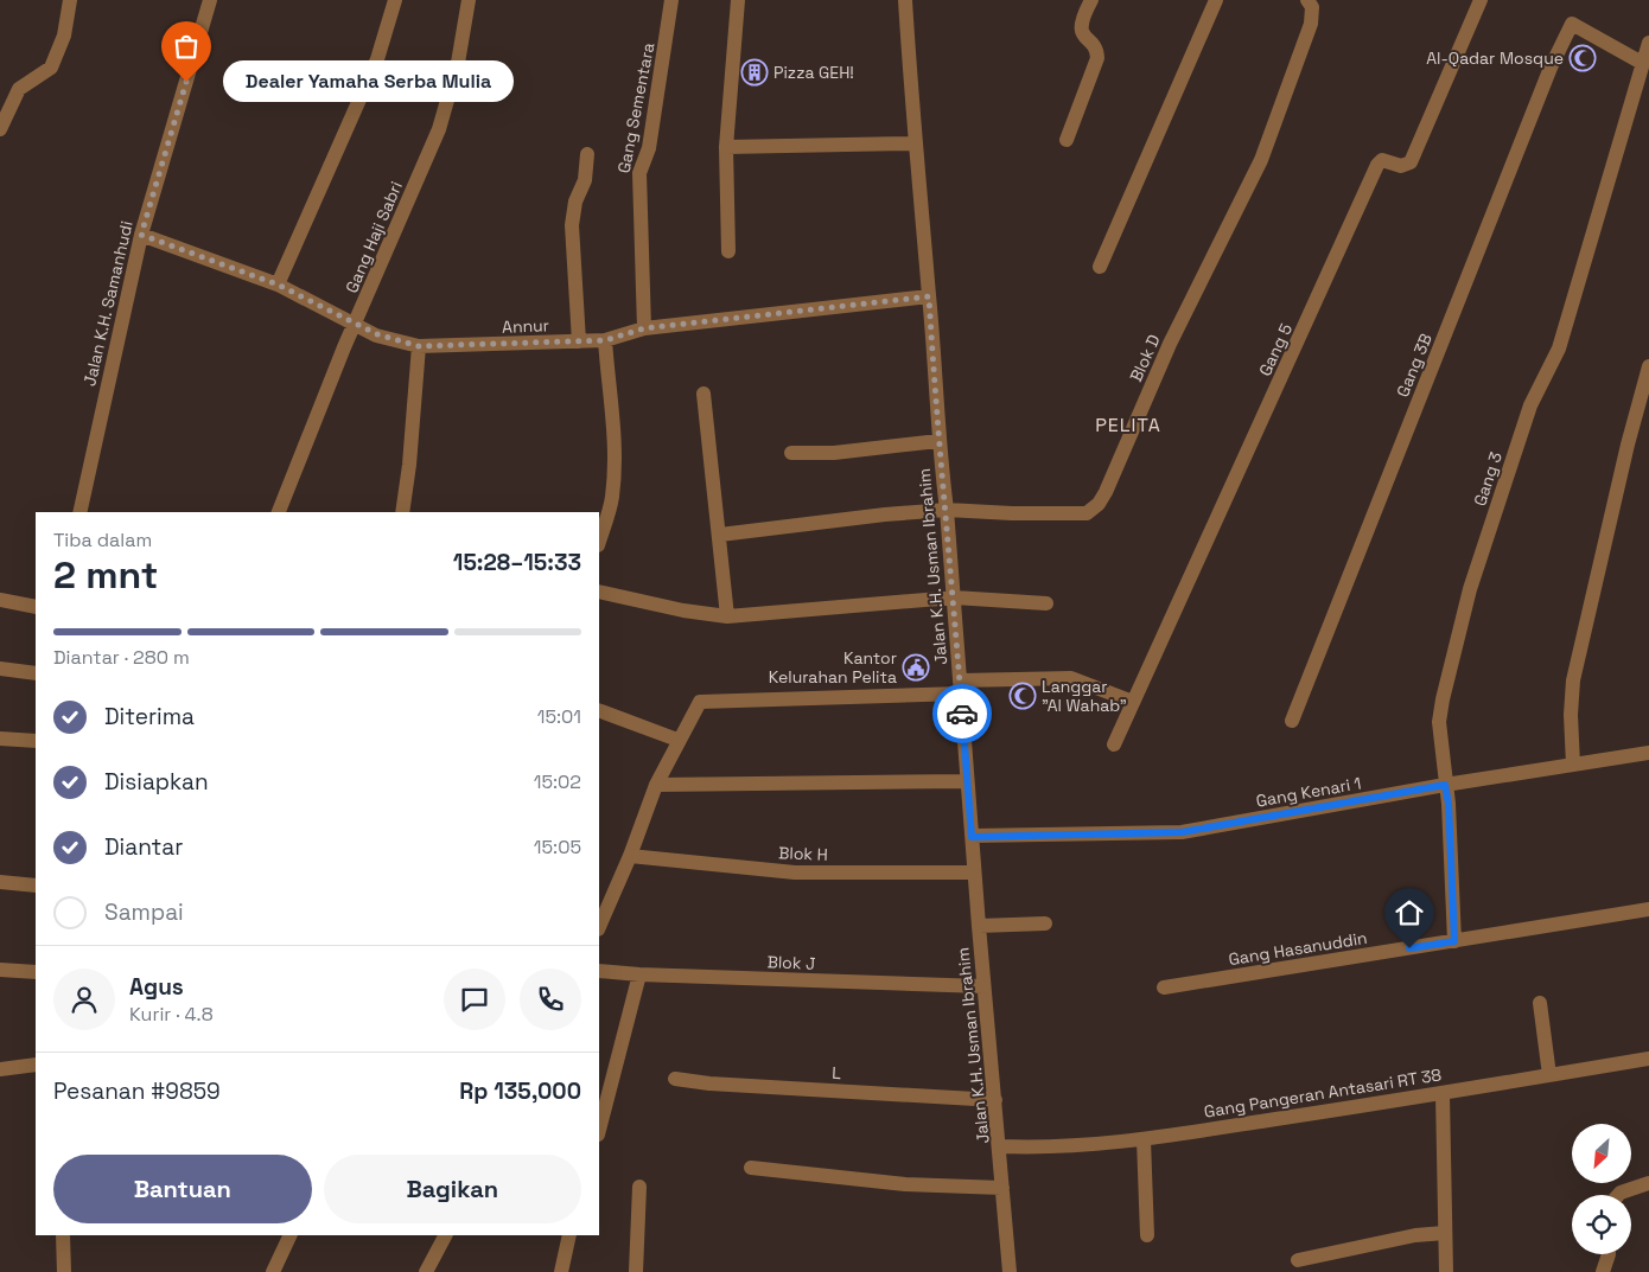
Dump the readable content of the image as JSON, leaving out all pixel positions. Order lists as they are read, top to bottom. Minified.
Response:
{"streets":{"street":["Gang Sementara","Gang Haji Sabri","Jalan K.H. Samanhudi","Annur","Gang 5","Blok D","Gang 3B","Gang 3","Jalan K.H. Usman Ibrahim","Gang Kenari 1","Blok H","Gang Hasanuddin","Blok J","L","Gang Pangeran Antasari RT 38"]},"crossings":[["Gang Sementara","Annur"],["Gang Haji Sabri","Annur"],["Jalan K.H. Samanhudi","Annur"],["Annur","Jalan K.H. Usman Ibrahim"],["Blok D","Jalan K.H. Usman Ibrahim"],["Gang 3B","Gang 3"],["Gang 3","Gang Kenari 1"],["Gang 3","Gang Hasanuddin"],["Jalan K.H. Usman Ibrahim","Gang Kenari 1"],["Jalan K.H. Usman Ibrahim","Blok H"],["Jalan K.H. Usman Ibrahim","Blok J"],["Jalan K.H. Usman Ibrahim","L"],["Jalan K.H. Usman Ibrahim","Gang Pangeran Antasari RT 38"]],"districts":["PELITA"],"places":{"mosque":["Al-Qadar Mosque","Langgar \"Al Wahab\""],"building":["Pizza GEH!"],"other":["Dealer Yamaha Serba Mulia"],"public building":["Kantor Kelurahan Pelita"]},"north":"bottom left","page":{"bubble":"Dealer Yamaha Serba Mulia","heading":["2 mnt","Tiba dalam","15:28–15:33"],"panel":["Agus","Kurir · 4.8","Pesanan #9859","Rp 135,000"],"bar":"Diantar · 280 m","list":[["Diterima","15:01"],["Disiapkan","15:02"],["Diantar","15:05"],"Sampai"],"buttons":["Bantuan","Bagikan"]}}
